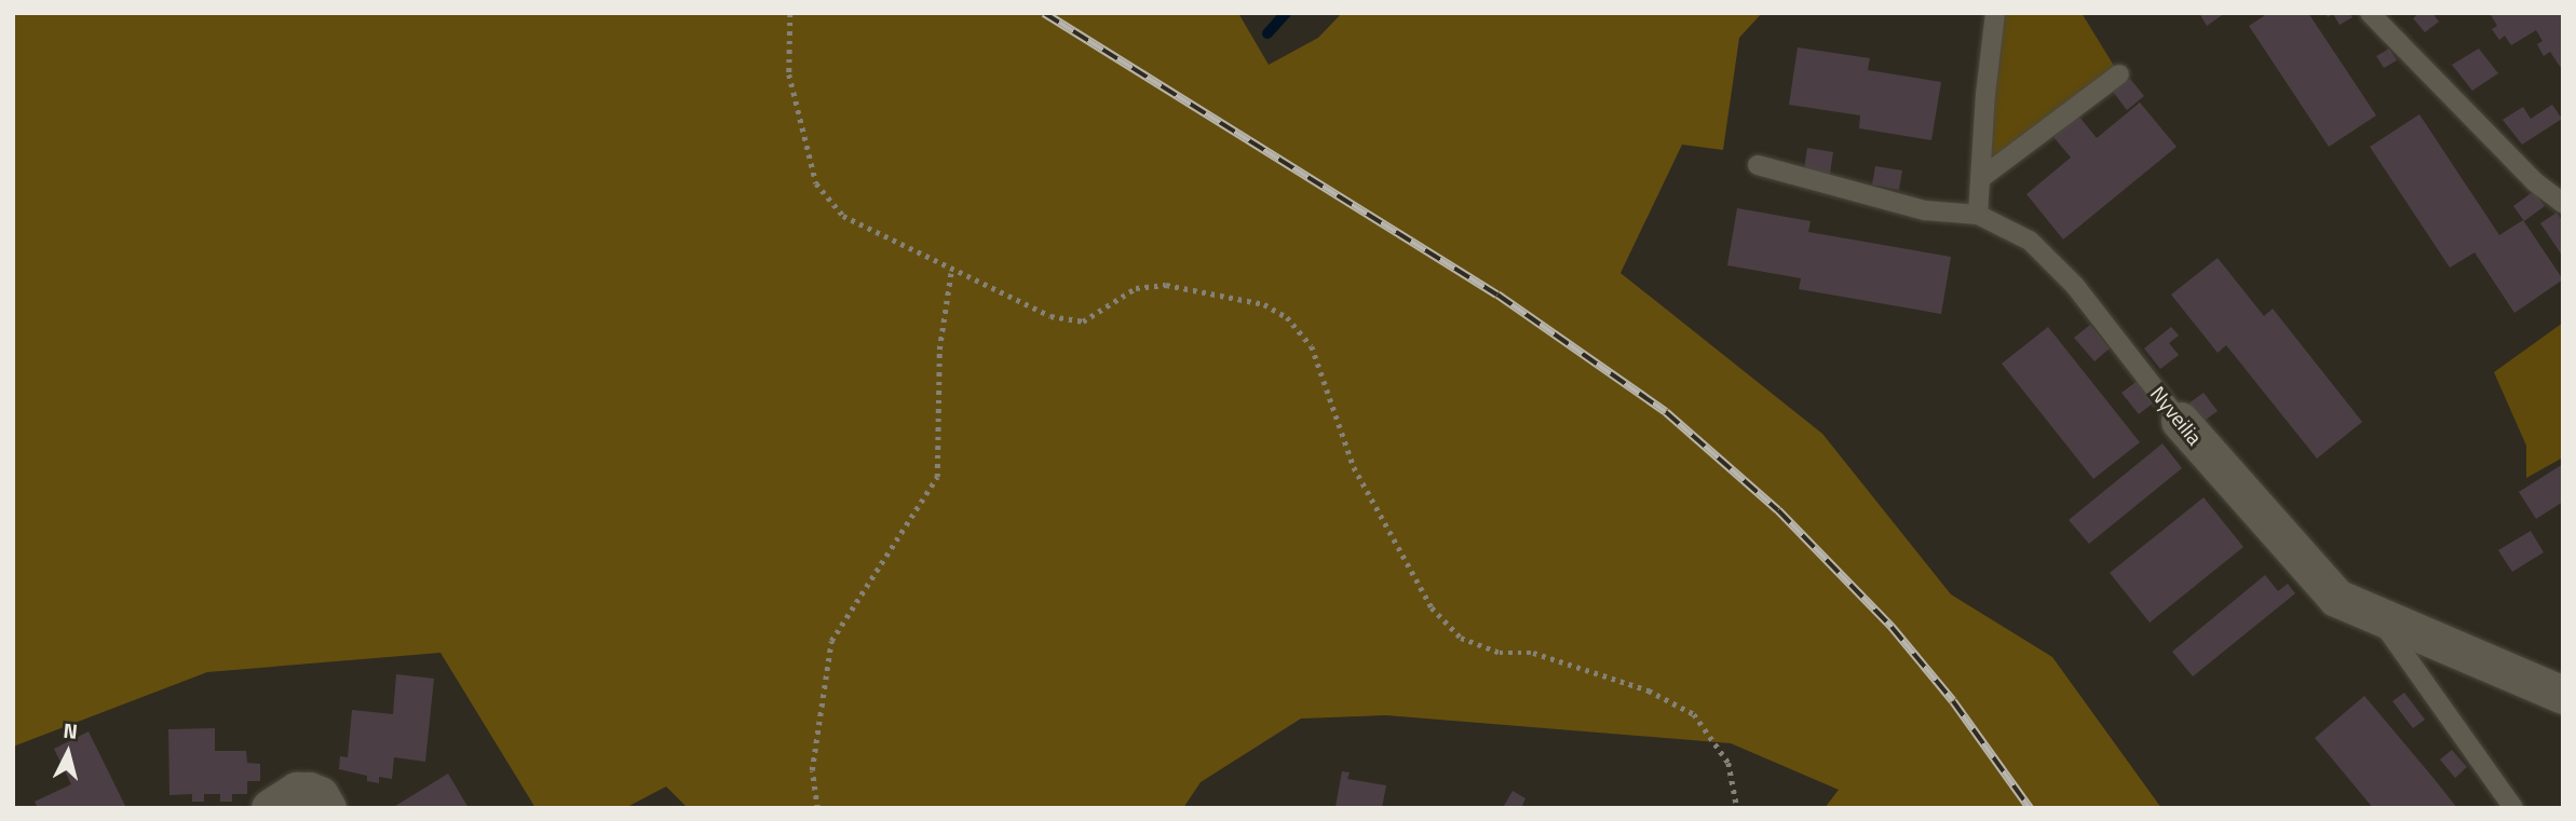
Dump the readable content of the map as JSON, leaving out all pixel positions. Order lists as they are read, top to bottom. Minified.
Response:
{"streets":{"street":["Nyveilia"]},"north":"top"}
